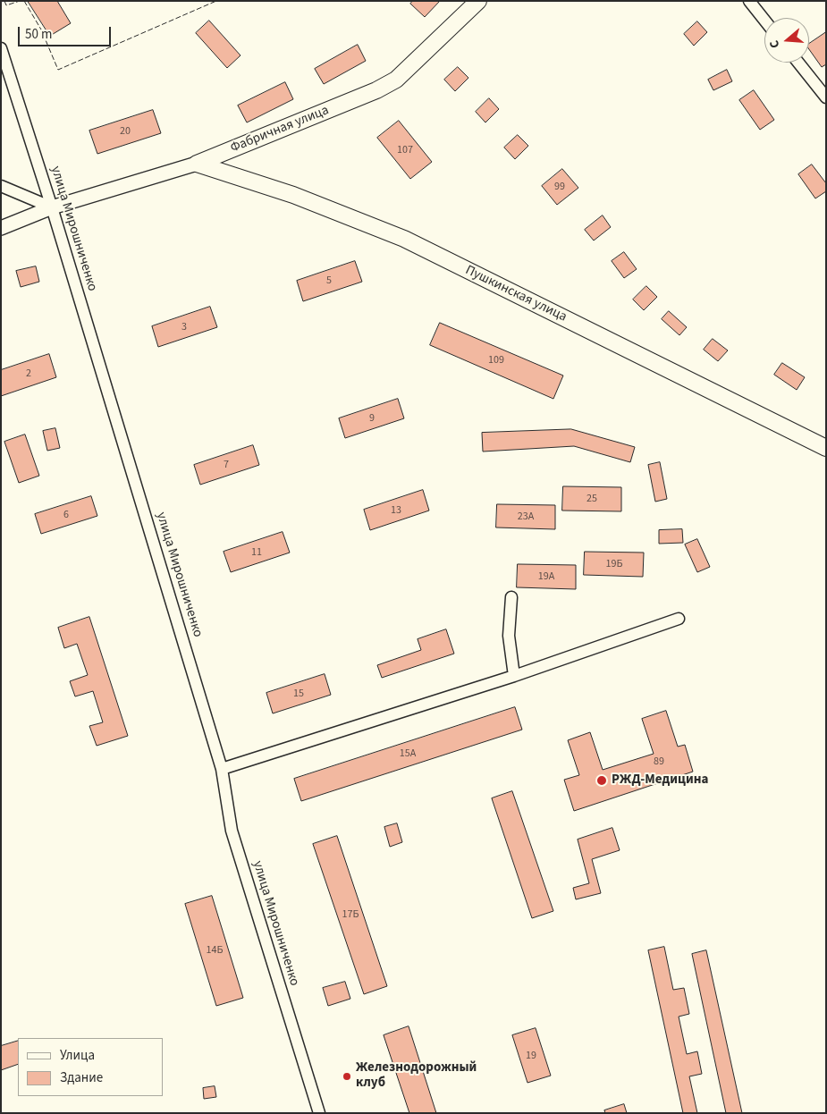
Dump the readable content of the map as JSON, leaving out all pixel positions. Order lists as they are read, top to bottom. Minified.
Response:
{"streets":{"main road":["Фабричная улица","Пушкинская улица"],"street":["улица Мирошниченко"]},"crossings":[["Фабричная улица","улица Мирошниченко"],["Фабричная улица","Пушкинская улица"]],"places":["РЖД-Медицина","Железнодорожный клуб"],"house_numbers":["20","107","99","5","3","109","2","9","7","25","13","6","23А","11","19Б","19А","15","15А","89","17Б","14Б","19"],"legend":["Улица","Здание"],"scale_bar":"50 m","north":"left"}
